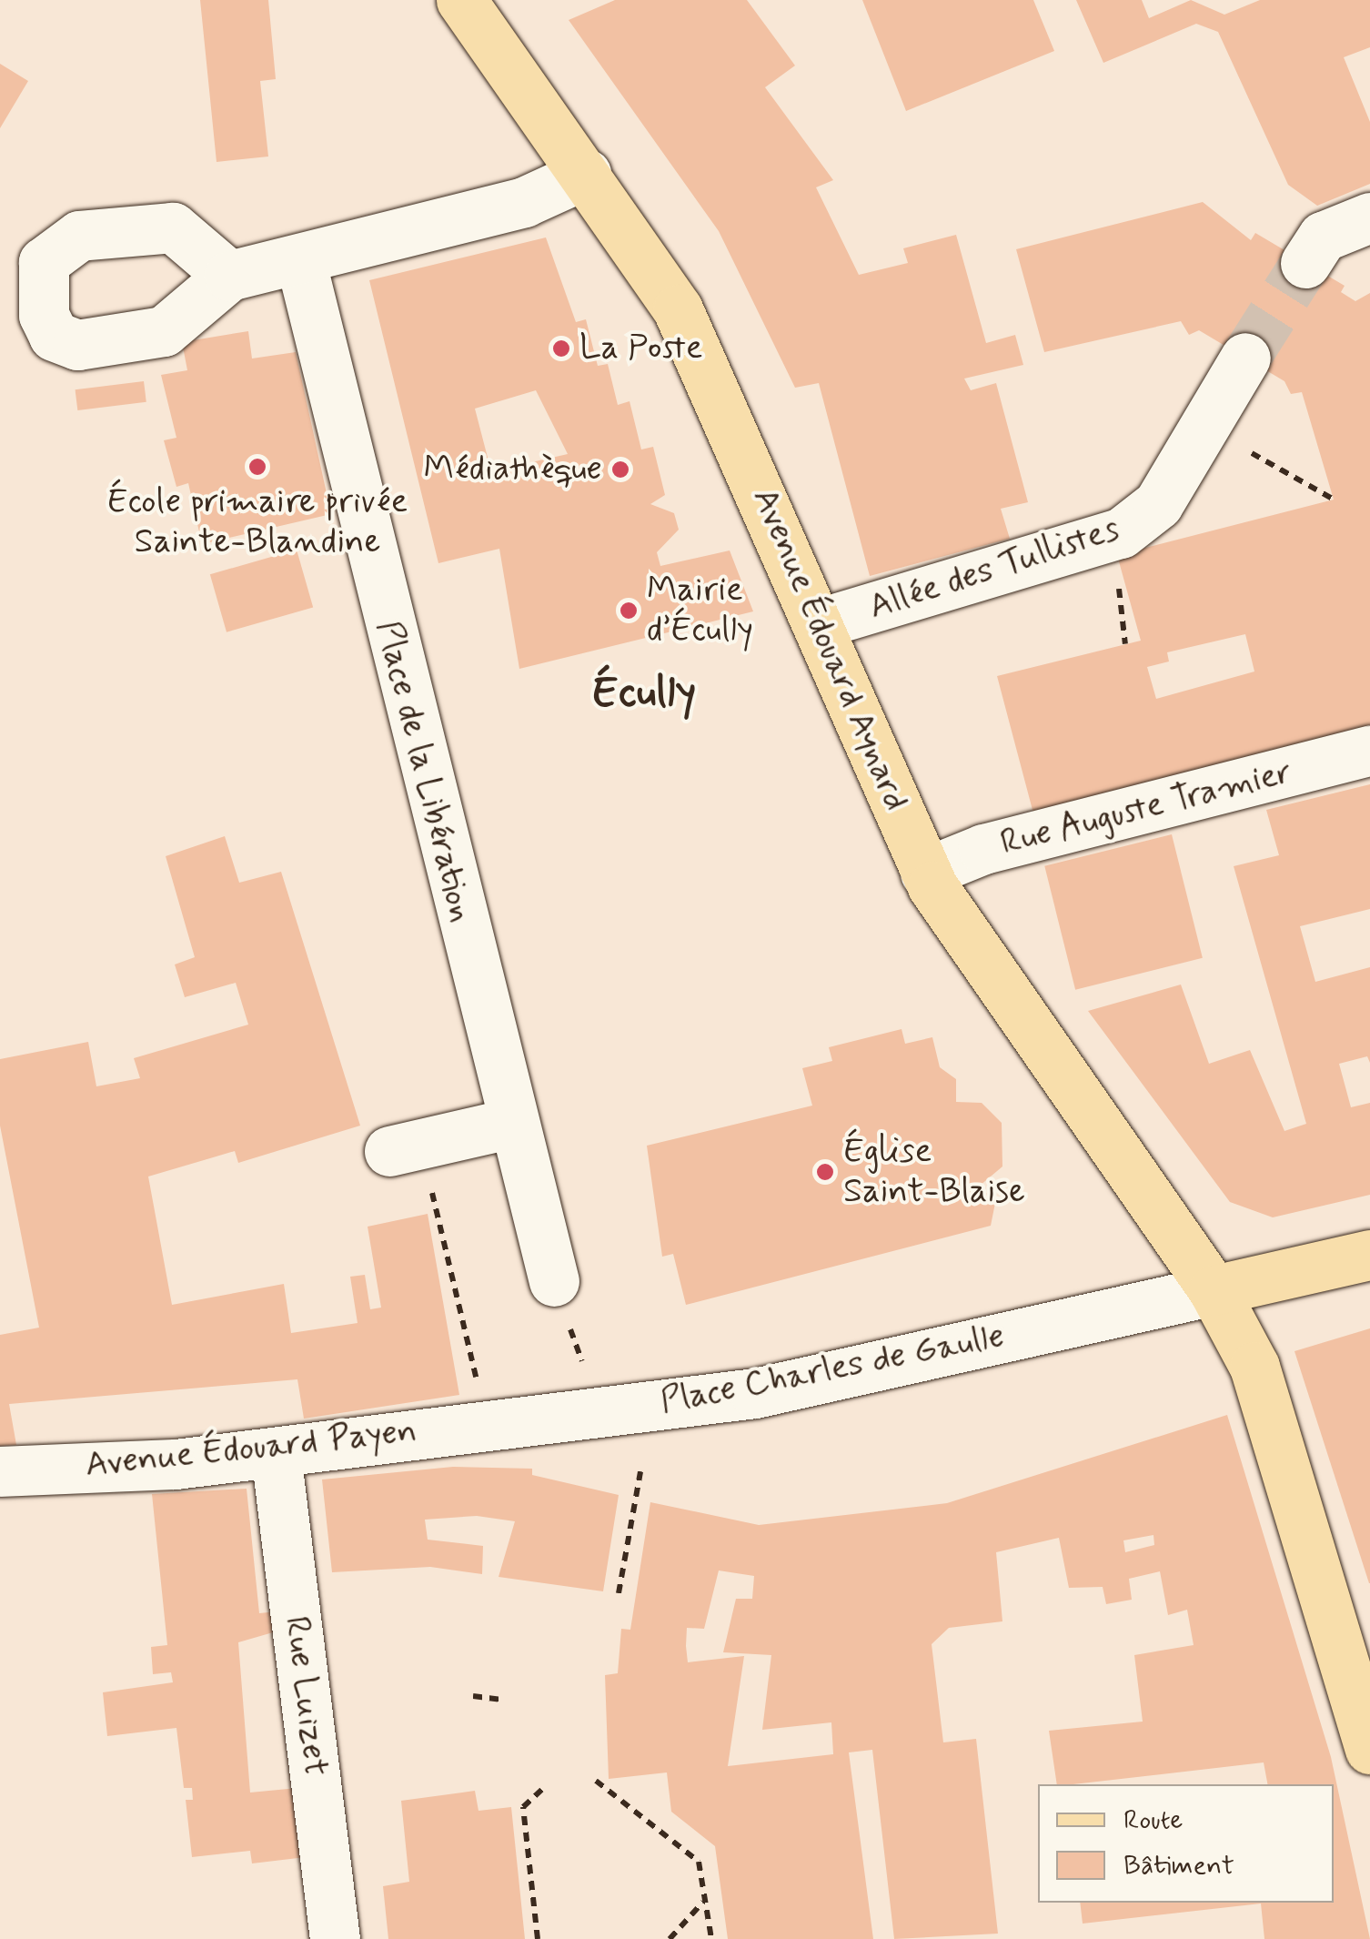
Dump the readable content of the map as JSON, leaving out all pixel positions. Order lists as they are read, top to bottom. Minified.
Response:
{"streets":{"main road":["Avenue Édouard Aynard"],"street":["Allée des Tullistes","Place de la Libération","Rue Auguste Tramier","Place Charles de Gaulle","Avenue Édouard Payen","Rue Luizet"]},"crossings":[["Allée des Tullistes","Avenue Édouard Aynard"],["Avenue Édouard Aynard","Rue Auguste Tramier"],["Avenue Édouard Aynard","Place Charles de Gaulle"],["Place Charles de Gaulle","Avenue Édouard Payen"],["Avenue Édouard Payen","Rue Luizet"]],"districts":["Écully"],"places":["La Poste","École primaire privée Sainte-Blandine","Médiathèque","Mairie d’Écully","Église Saint-Blaise"],"legend":["Route","Bâtiment"]}
